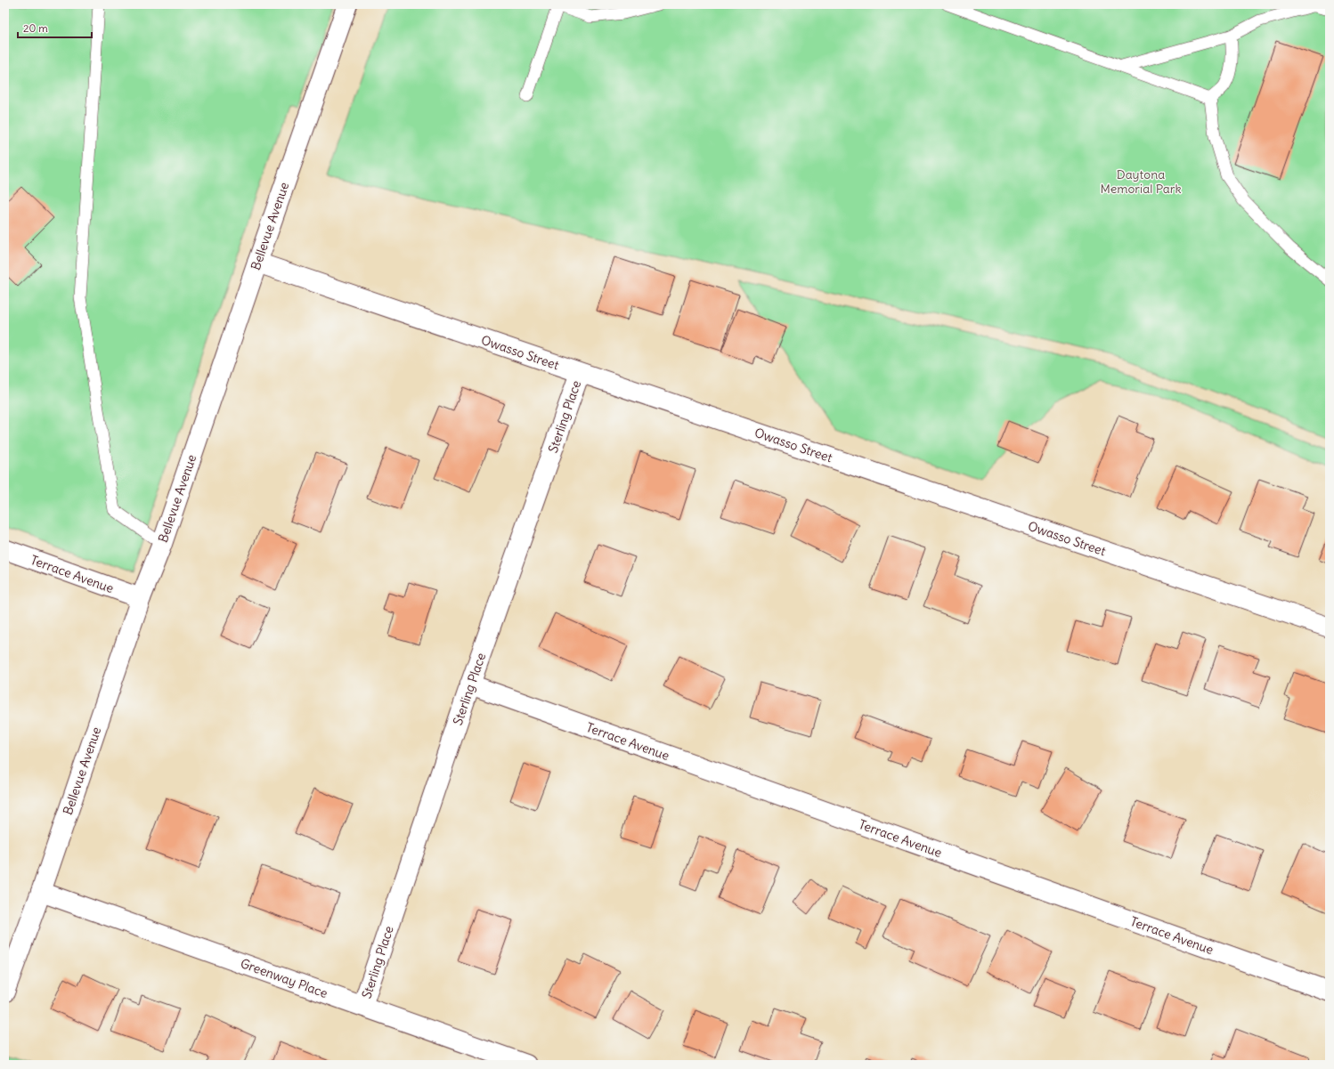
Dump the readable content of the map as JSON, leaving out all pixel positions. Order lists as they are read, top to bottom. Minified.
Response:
{"streets":{"street":["Bellevue Avenue","Owasso Street","Sterling Place","Terrace Avenue","Greenway Place"]},"crossings":[["Bellevue Avenue","Owasso Street"],["Bellevue Avenue","Terrace Avenue"],["Bellevue Avenue","Greenway Place"],["Owasso Street","Sterling Place"],["Sterling Place","Terrace Avenue"],["Sterling Place","Greenway Place"]],"parks":["Daytona Memorial Park"],"scale_bar":"20 m"}
